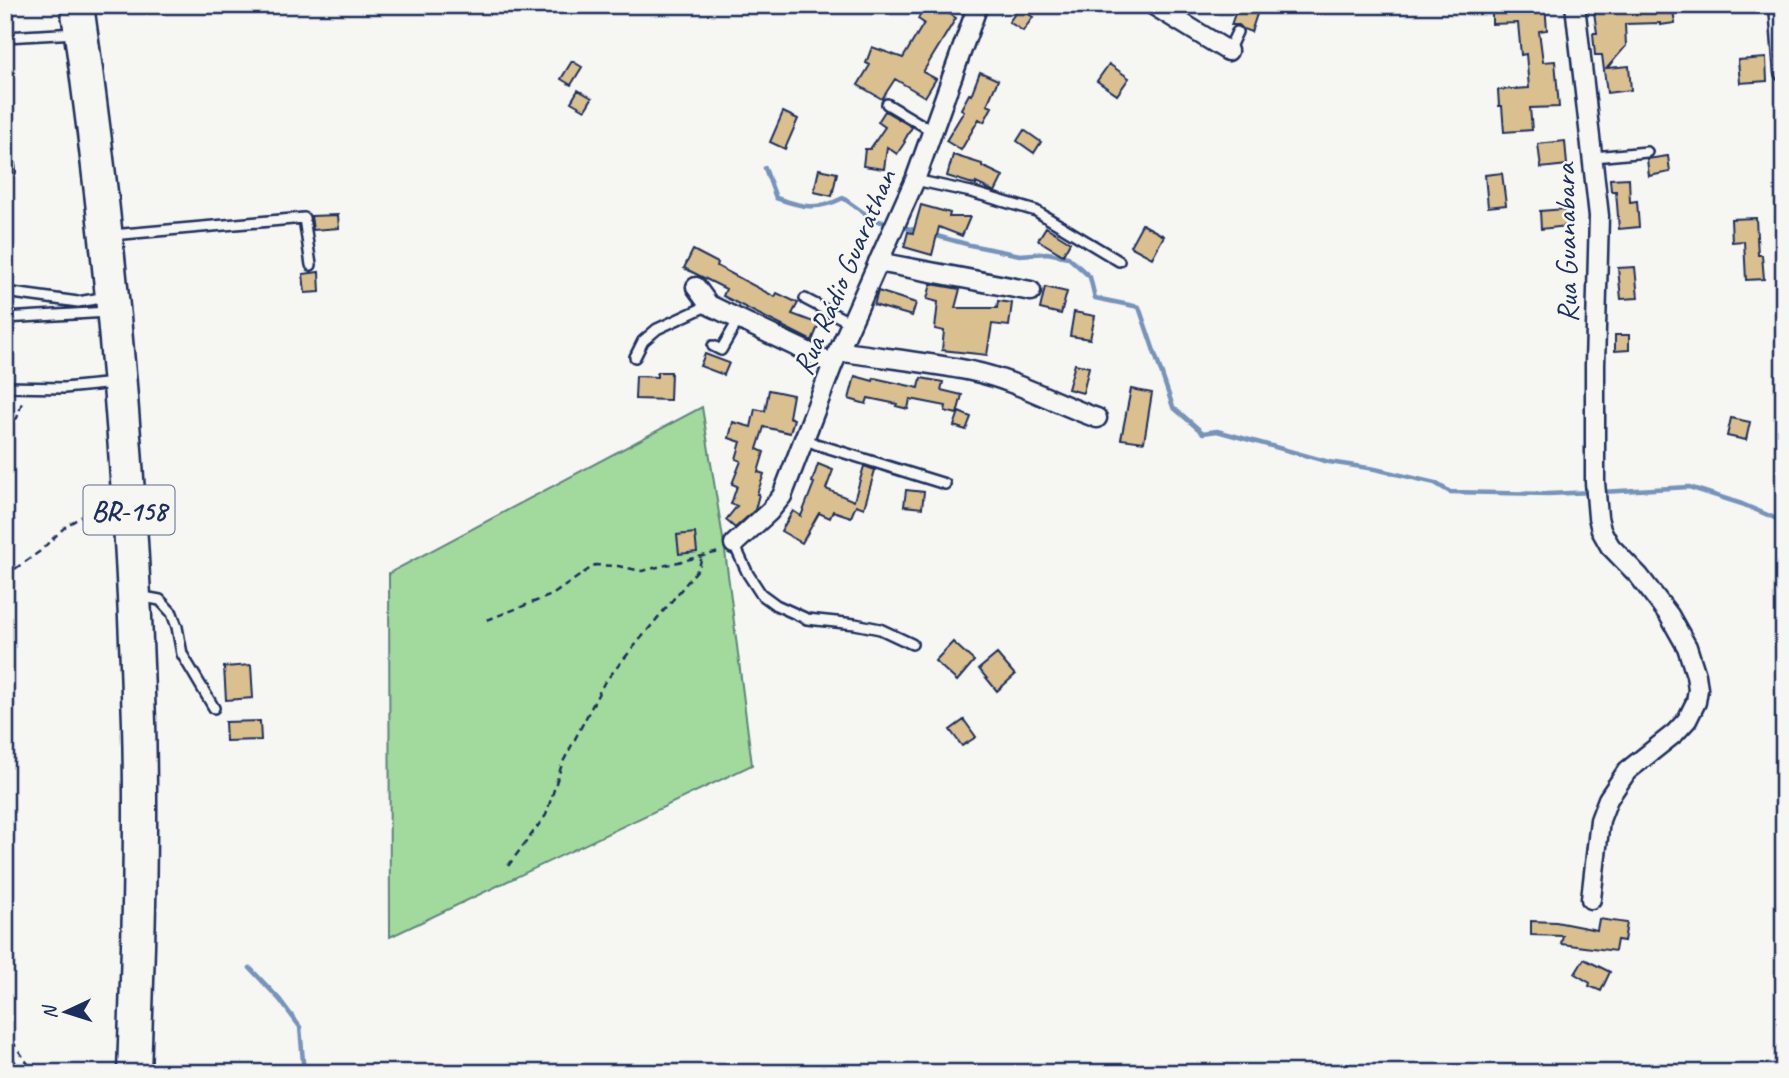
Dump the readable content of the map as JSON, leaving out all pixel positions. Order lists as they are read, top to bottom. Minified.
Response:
{"streets":{"highway":["BR-158"],"street":["Rua Guanabara","Rua Rádio Guarathan"]},"north":"left"}
